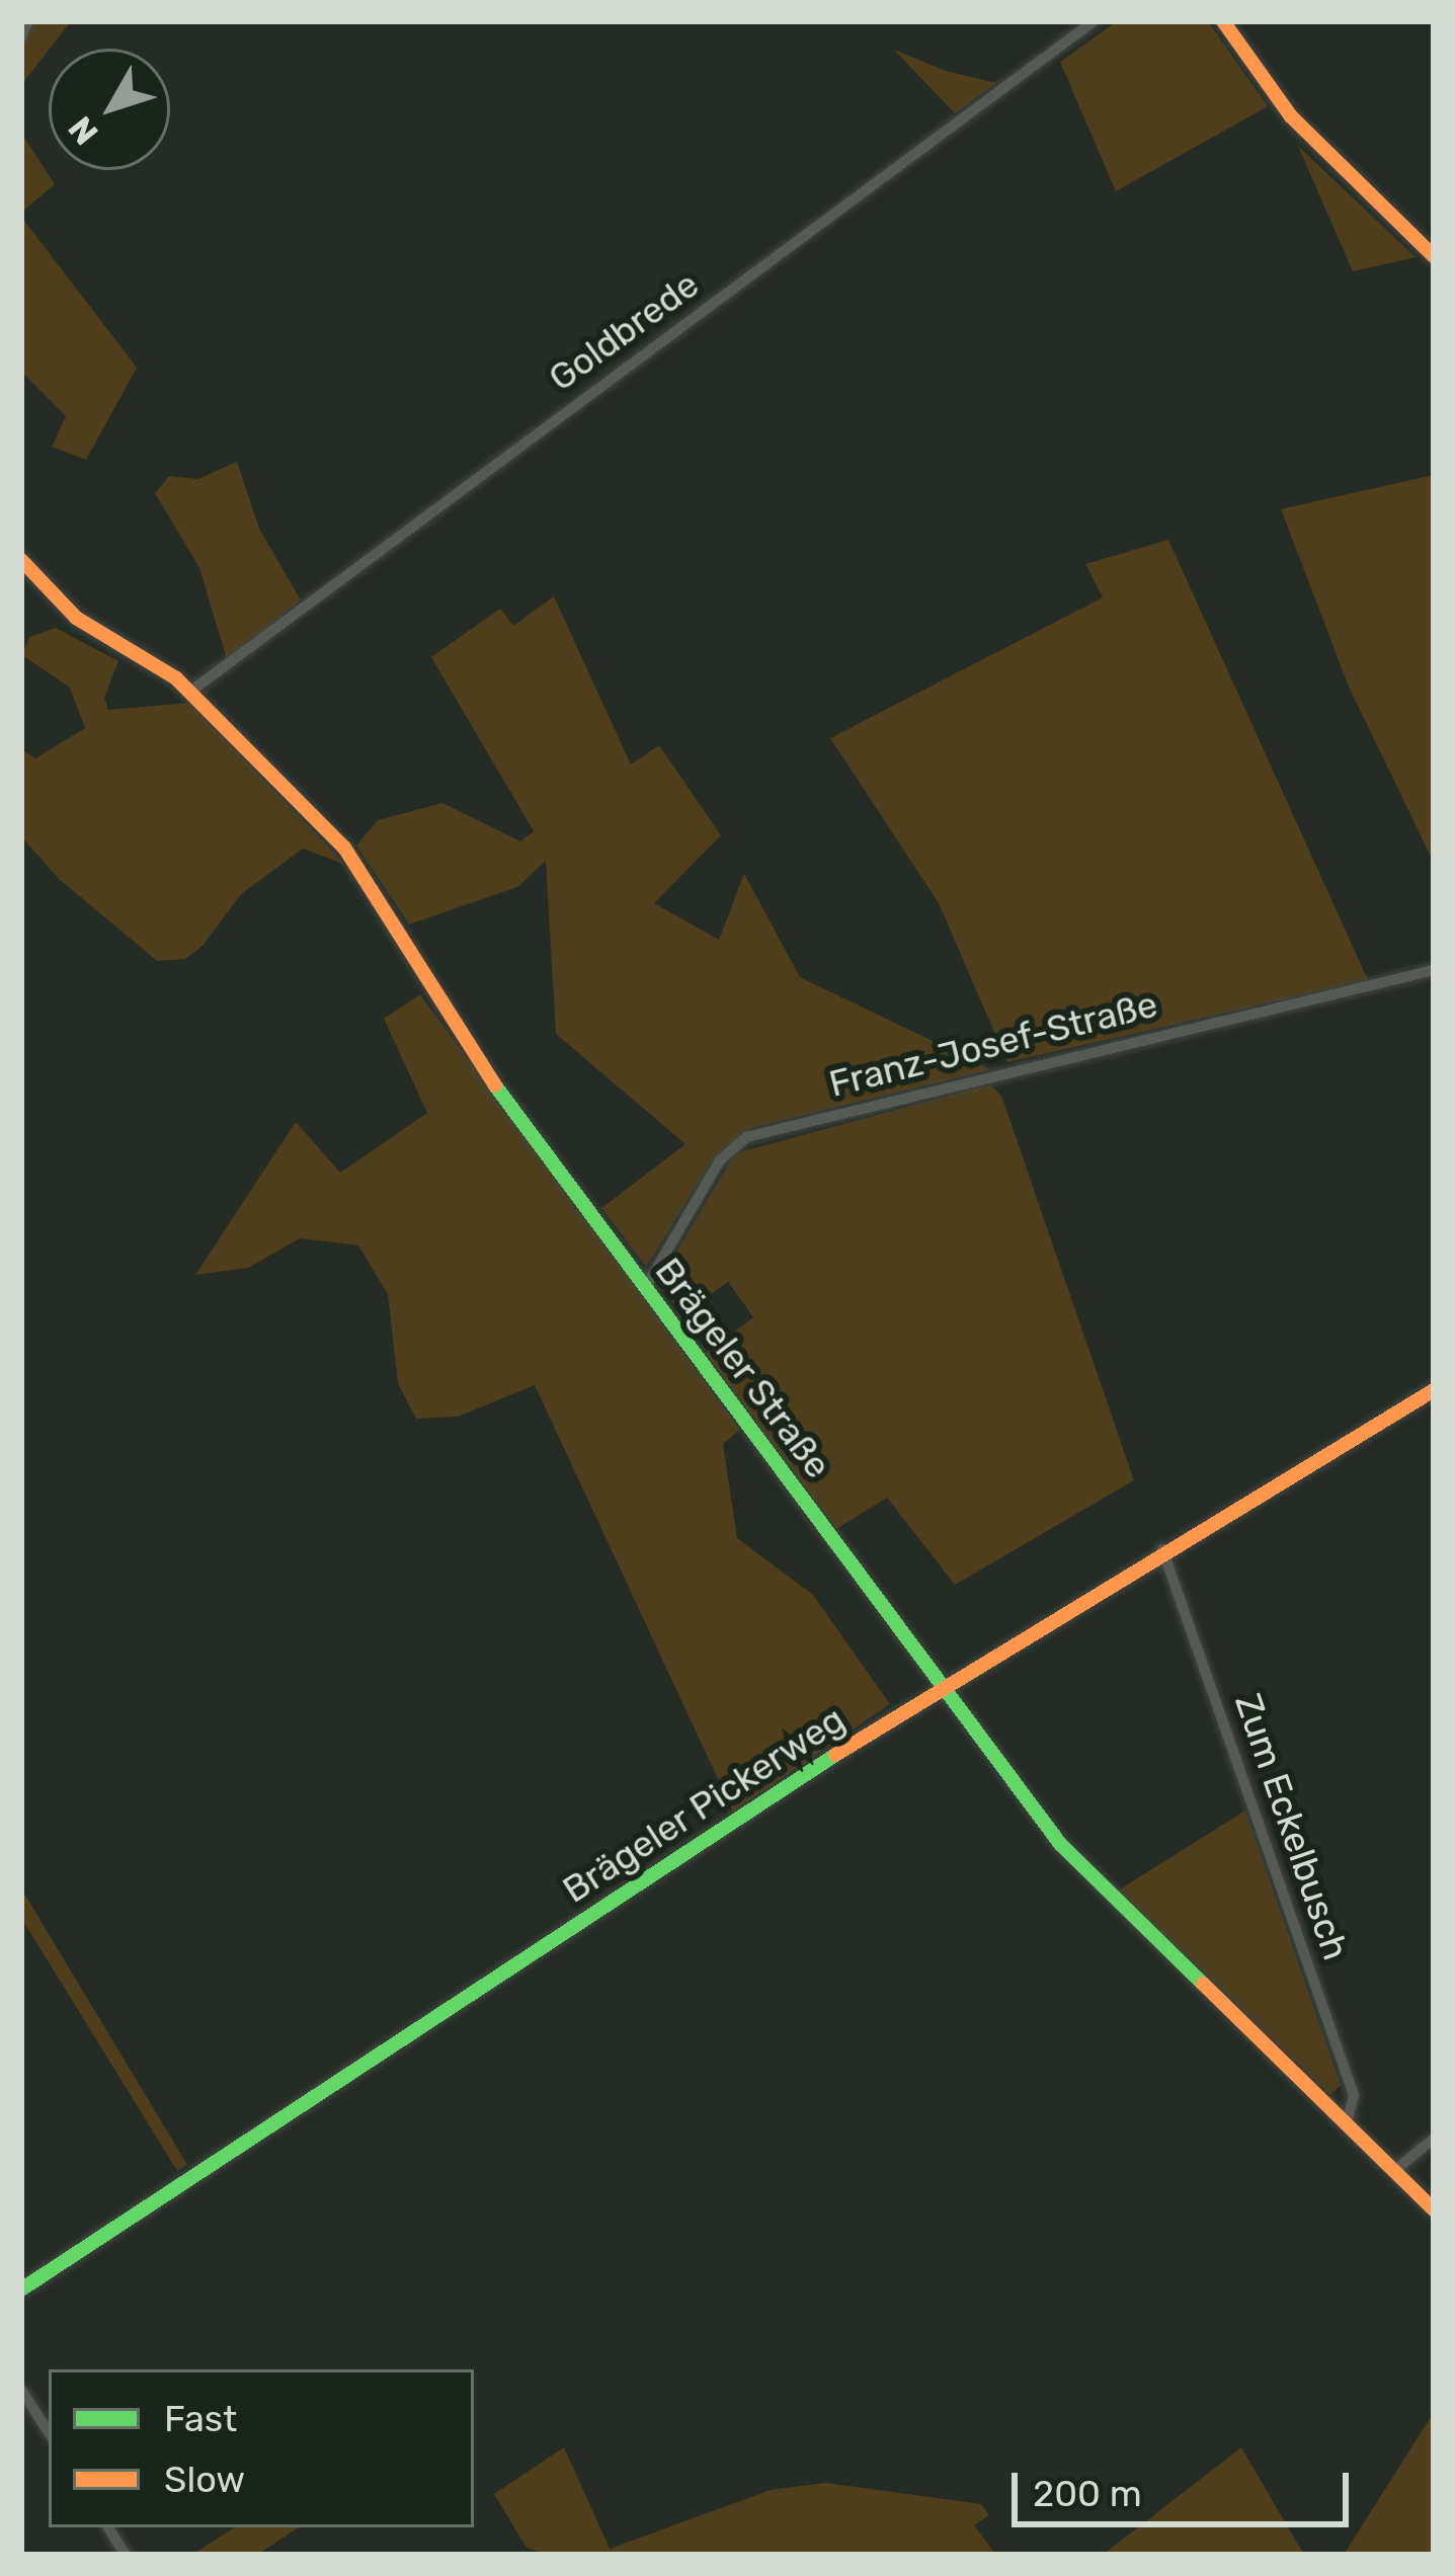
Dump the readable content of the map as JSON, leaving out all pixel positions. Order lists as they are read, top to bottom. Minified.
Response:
{"streets":{"street":["Goldbrede","Franz-Josef-Straße","Brägeler Straße","Brägeler Pickerweg","Zum Eckelbusch"]},"crossings":[["Goldbrede","Brägeler Straße"],["Franz-Josef-Straße","Brägeler Straße"],["Brägeler Straße","Brägeler Pickerweg"],["Brägeler Straße","Zum Eckelbusch"],["Brägeler Pickerweg","Zum Eckelbusch"]],"legend":["Fast","Slow"],"scale_bar":"200 m","north":"bottom left"}
